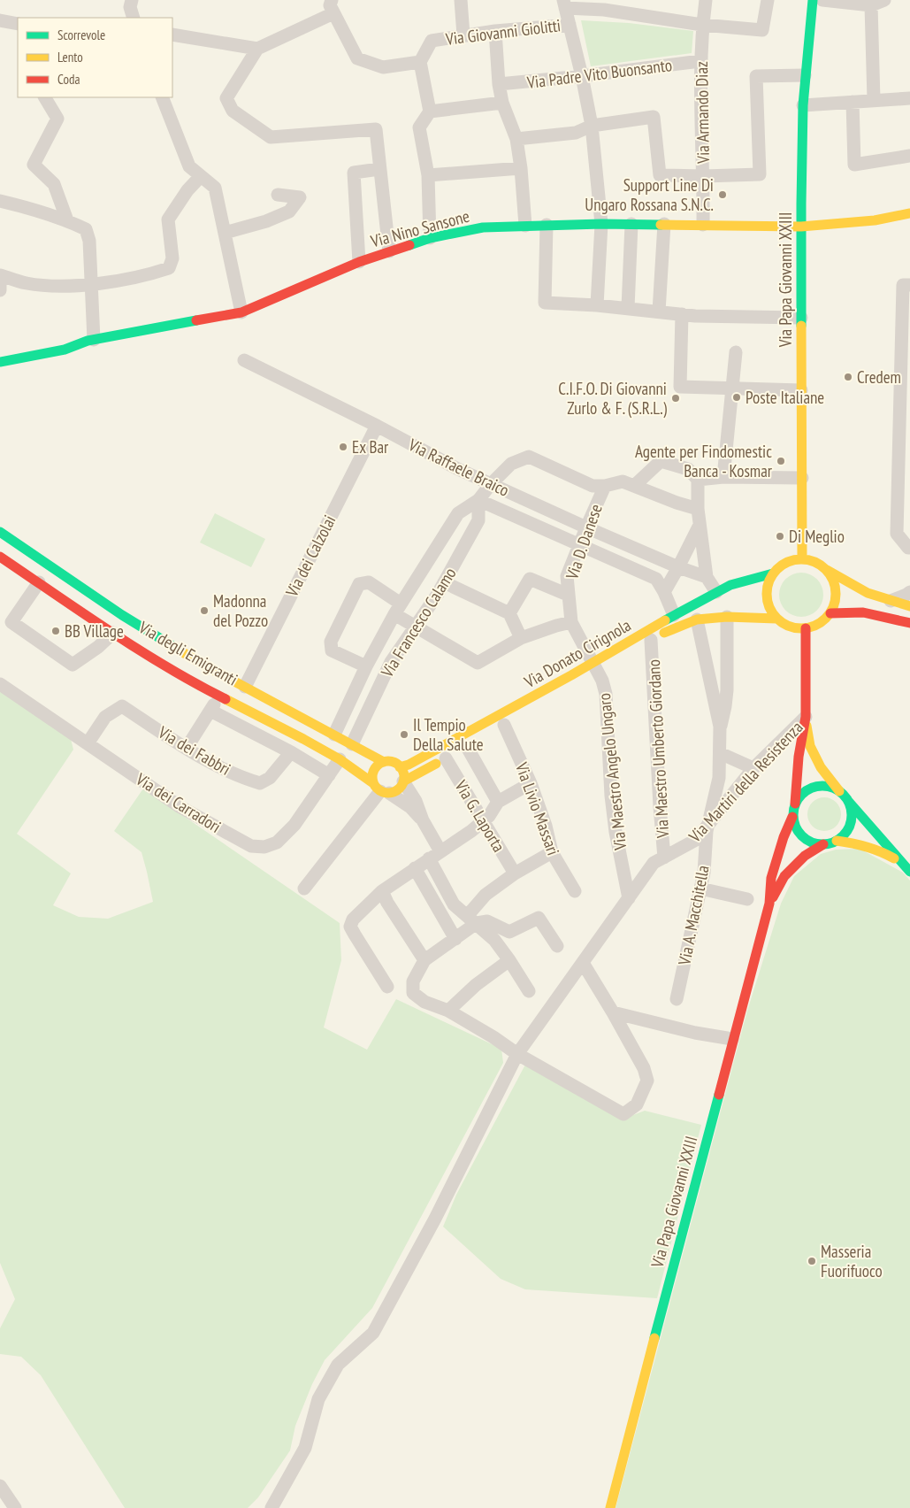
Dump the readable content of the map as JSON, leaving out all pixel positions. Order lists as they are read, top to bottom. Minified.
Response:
{"streets":{"main road":["Via Nino Sansone","Via Papa Giovanni XXIII","Via degli Emigranti","Via Donato Cirignola"],"street":["Via Giovanni Giolitti","Via Padre Vito Buonsanto","Via Armando Diaz","Via Raffaele Braico","Via D. Danese","Via dei Calzolai","Via Francesco Calamo","Via Maestro Umberto Giordano","Via dei Fabbri","Via Maestro Angelo Ungaro","Via Martiri della Resistenza","Via dei Carradori","Via Livio Massari","Via G. Laporta","Via A. Macchitella"]},"crossings":[["Via Padre Vito Buonsanto","Via Armando Diaz"],["Via Armando Diaz","Via Nino Sansone"],["Via Nino Sansone","Via Papa Giovanni XXIII"],["Via Papa Giovanni XXIII","Via Donato Cirignola"],["Via Raffaele Braico","Via D. Danese"],["Via Raffaele Braico","Via dei Calzolai"],["Via Raffaele Braico","Via Francesco Calamo"],["Via Raffaele Braico","Via Donato Cirignola"],["Via D. Danese","Via Francesco Calamo"],["Via D. Danese","Via Donato Cirignola"],["Via D. Danese","Via Maestro Angelo Ungaro"],["Via dei Calzolai","Via degli Emigranti"],["Via Francesco Calamo","Via degli Emigranti"],["Via degli Emigranti","Via Donato Cirignola"],["Via degli Emigranti","Via dei Carradori"],["Via Donato Cirignola","Via Maestro Umberto Giordano"],["Via Donato Cirignola","Via Maestro Angelo Ungaro"],["Via Maestro Umberto Giordano","Via Martiri della Resistenza"],["Via dei Fabbri","Via dei Carradori"],["Via Maestro Angelo Ungaro","Via Martiri della Resistenza"],["Via Martiri della Resistenza","Via A. Macchitella"]],"places":["Support Line Di Ungaro Rossana S.N.C.","Credem","Poste Italiane","C.I.F.O. Di Giovanni Zurlo & F. (S.R.L.)","Ex Bar","Agente per Findomestic Banca - Kosmar","Di Meglio","Madonna del Pozzo","BB Village","Il Tempio Della Salute","Masseria Fuorifuoco"],"legend":["Scorrevole","Lento","Coda"]}
